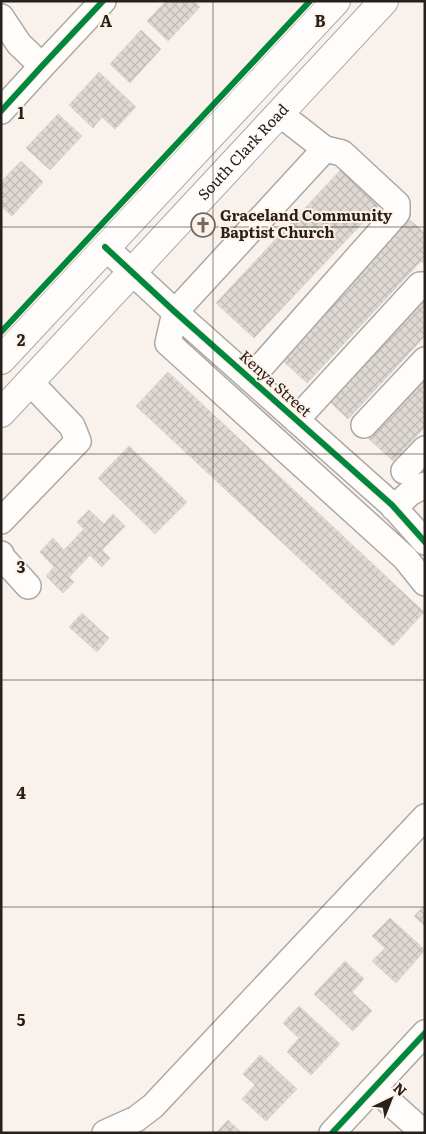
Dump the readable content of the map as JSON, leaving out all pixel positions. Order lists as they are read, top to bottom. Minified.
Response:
{"streets":{"main road":["South Clark Road"],"street":["Kenya Street"]},"crossings":[["South Clark Road","Kenya Street"]],"places":{"church":["Graceland Community Baptist Church"]},"north":"top right","grid":{"columns":["A","B"],"rows":["1","2","3","4","5"]}}
